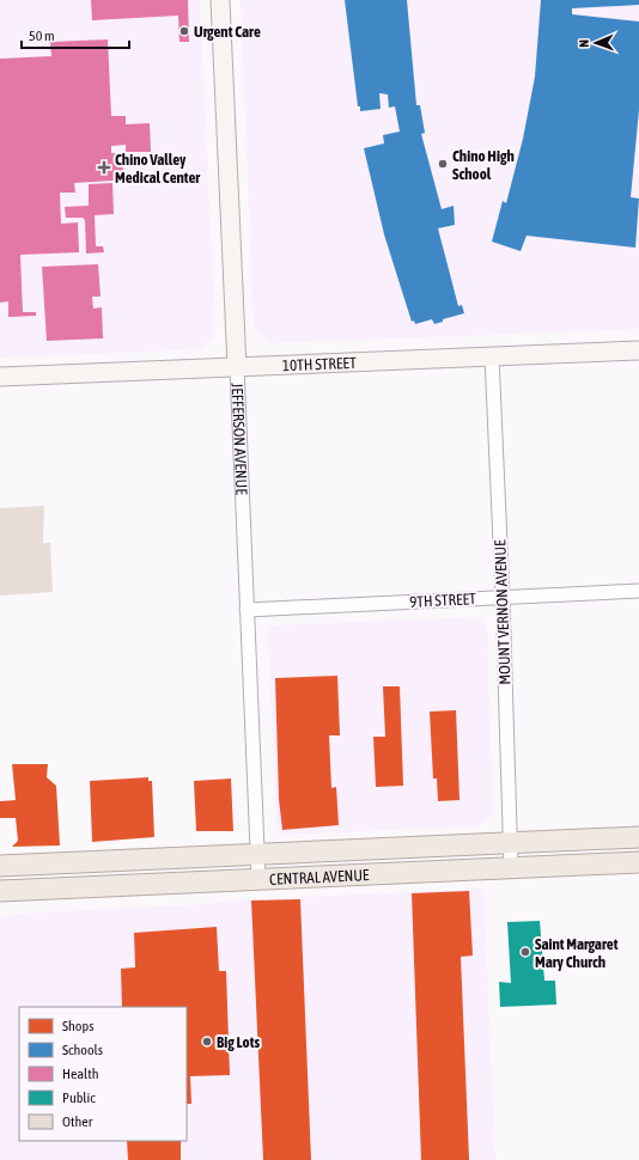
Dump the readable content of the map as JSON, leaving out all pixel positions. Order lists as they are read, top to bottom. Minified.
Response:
{"streets":{"main road":["CENTRAL AVENUE"],"street":["10TH STREET","JEFFERSON AVENUE","9TH STREET","MOUNT VERNON AVENUE"]},"crossings":[["10TH STREET","JEFFERSON AVENUE"],["10TH STREET","MOUNT VERNON AVENUE"],["JEFFERSON AVENUE","9TH STREET"],["JEFFERSON AVENUE","CENTRAL AVENUE"],["9TH STREET","MOUNT VERNON AVENUE"],["MOUNT VERNON AVENUE","CENTRAL AVENUE"]],"places":{"other":["Urgent Care","Chino High School","Saint Margaret Mary Church","Big Lots"],"health":["Chino Valley Medical Center"]},"legend":["Shops","Schools","Health","Public","Other"],"scale_bar":"50 m","north":"left"}
